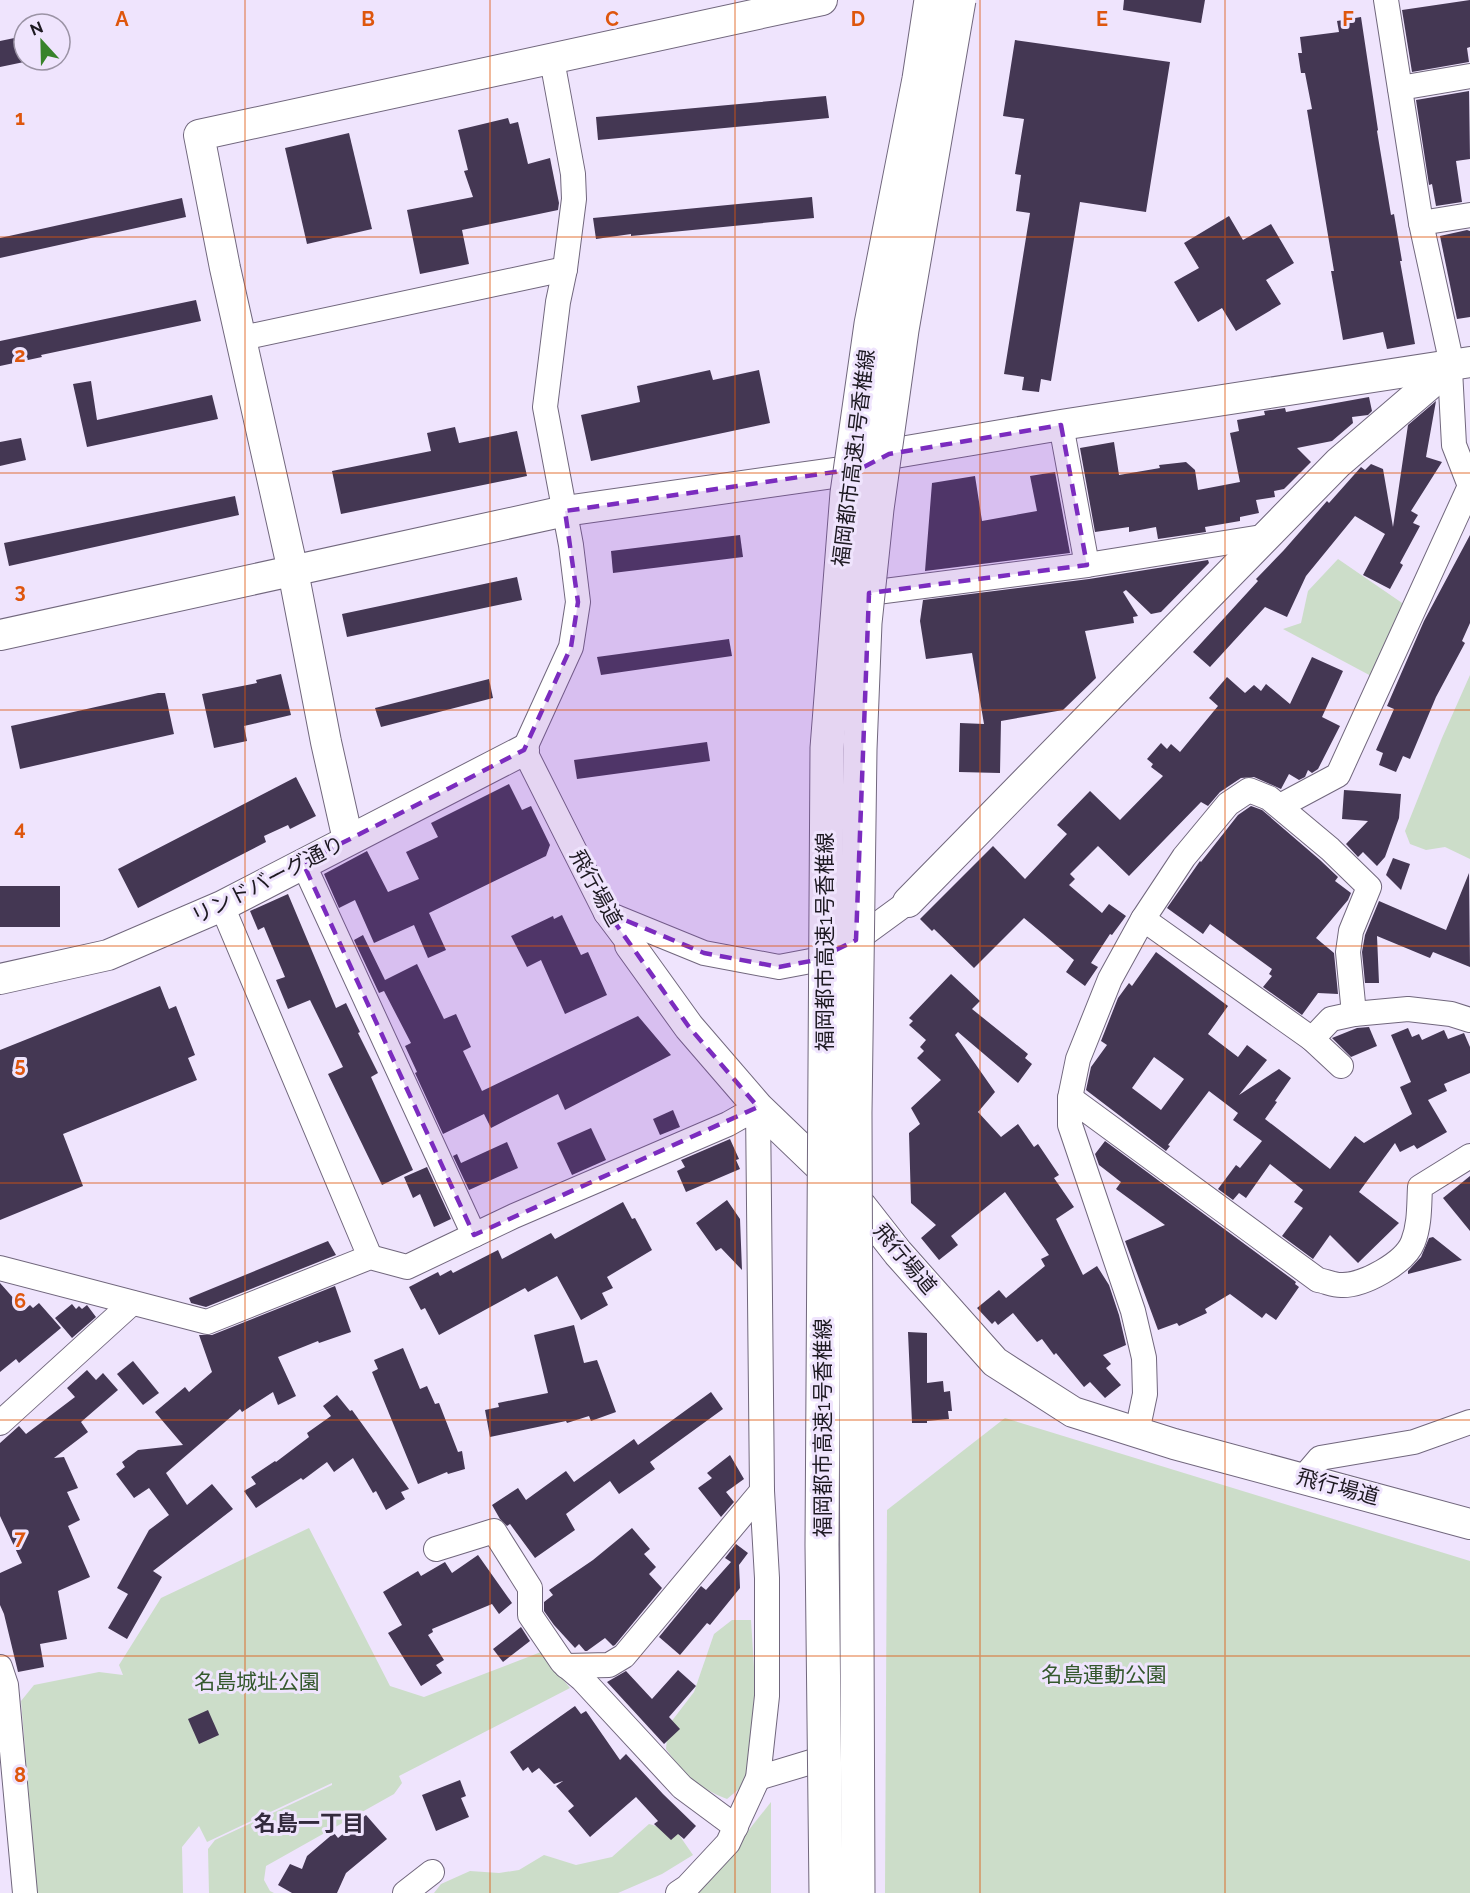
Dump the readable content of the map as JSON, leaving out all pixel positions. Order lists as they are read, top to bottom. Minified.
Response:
{"streets":{"highway":["福岡都市高速1号香椎線"],"street":["リンドバーグ通り","飛行場道"]},"crossings":[["リンドバーグ通り","飛行場道"]],"districts":["名島一丁目"],"parks":["名島運動公園","名島城址公園"],"north":"top","grid":{"columns":["A","B","C","D","E","F"],"rows":["1","2","3","4","5","6","7","8"]}}
